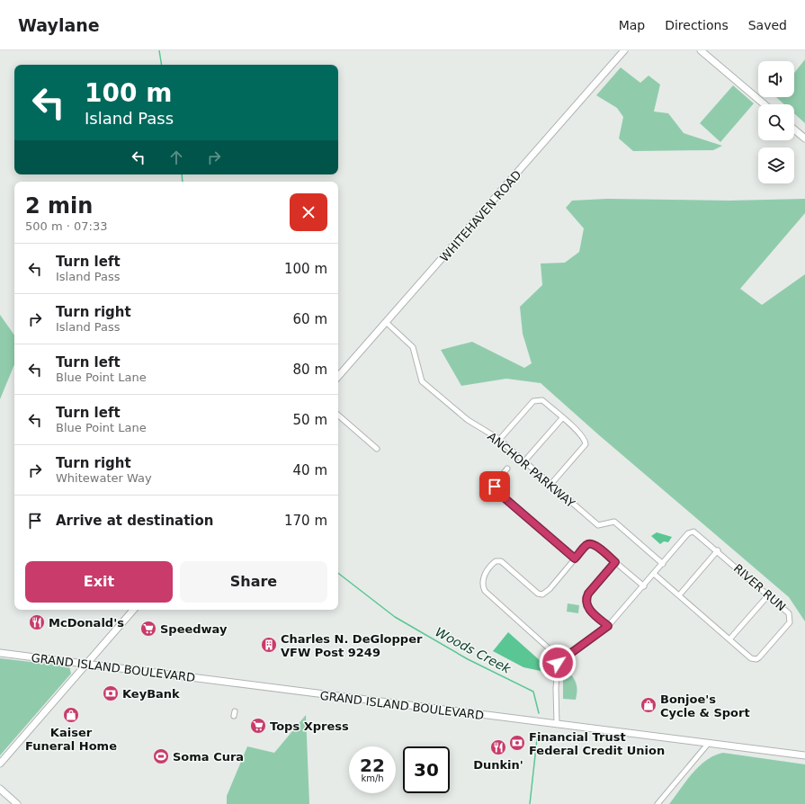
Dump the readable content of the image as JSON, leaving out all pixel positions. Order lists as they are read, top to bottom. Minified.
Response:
{"streets":{"main road":["WHITEHAVEN ROAD","GRAND ISLAND BOULEVARD"],"street":["ANCHOR PARKWAY","RIVER RUN"]},"crossings":[["WHITEHAVEN ROAD","ANCHOR PARKWAY"],["ANCHOR PARKWAY","RIVER RUN"]],"water":["Woods Creek"],"places":{"restaurant":["McDonald's","Dunkin'"],"supermarket":["Speedway","Tops Xpress"],"building":["Charles N. DeGlopper VFW Post 9249"],"bank":["KeyBank","Financial Trust Federal Credit Union"],"shop":["Bonjoe's Cycle & Sport","Kaiser Funeral Home"],"sports":["Soma Cura"]},"page":{"header":"Waylane","nav":["Map","Directions","Saved"],"turn":["100 m","Island Pass"],"heading":["2 min","500 m · 07:33"],"list":[{"name":"Turn left","note":"Island Pass","value":"100 m"},{"name":"Turn right","note":"Island Pass","value":"60 m"},{"name":"Turn left","note":"Blue Point Lane","value":"80 m"},{"name":"Turn left","note":"Blue Point Lane","value":"50 m"},{"name":"Turn right","note":"Whitewater Way","value":"40 m"},{"name":"Arrive at destination","value":"170 m"}],"buttons":["Exit","Share"],"speed":"22 km/h","limit":"30"}}
